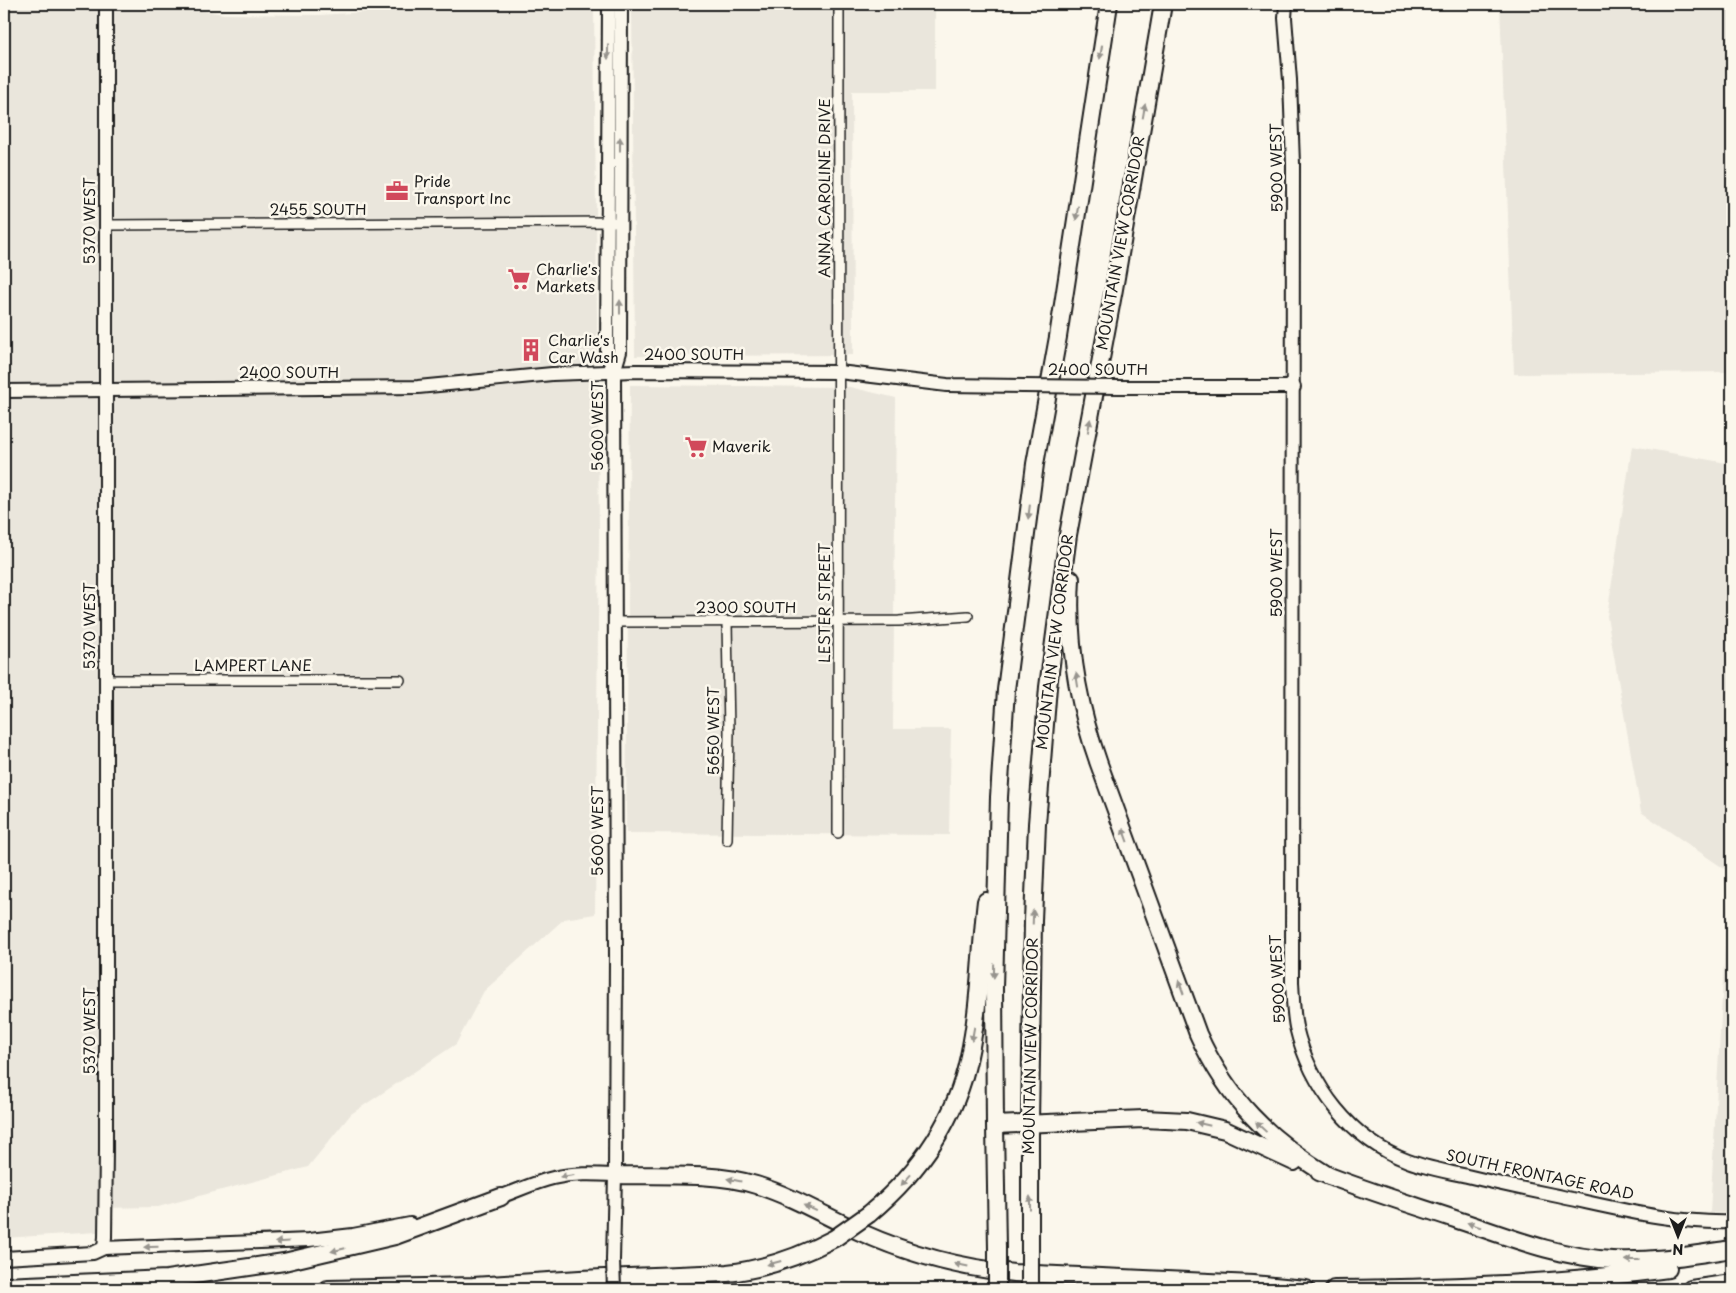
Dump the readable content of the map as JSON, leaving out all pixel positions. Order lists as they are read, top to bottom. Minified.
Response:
{"streets":{"highway":["MOUNTAIN VIEW CORRIDOR"],"street":["5900 WEST","ANNA CAROLINE DRIVE","2455 SOUTH","5370 WEST","2400 SOUTH","5600 WEST","LESTER STREET","2300 SOUTH","LAMPERT LANE","5650 WEST","SOUTH FRONTAGE ROAD"]},"crossings":[["5900 WEST","2400 SOUTH"],["5900 WEST","SOUTH FRONTAGE ROAD"],["ANNA CAROLINE DRIVE","2400 SOUTH"],["ANNA CAROLINE DRIVE","LESTER STREET"],["2455 SOUTH","5370 WEST"],["2455 SOUTH","5600 WEST"],["5370 WEST","2400 SOUTH"],["5370 WEST","LAMPERT LANE"],["2400 SOUTH","5600 WEST"],["2400 SOUTH","LESTER STREET"],["5600 WEST","2300 SOUTH"],["LESTER STREET","2300 SOUTH"],["2300 SOUTH","5650 WEST"]],"places":{"office":["Pride Transport Inc"],"supermarket":["Charlie's Markets","Maverik"],"building":["Charlie's Car Wash"]},"north":"bottom"}
